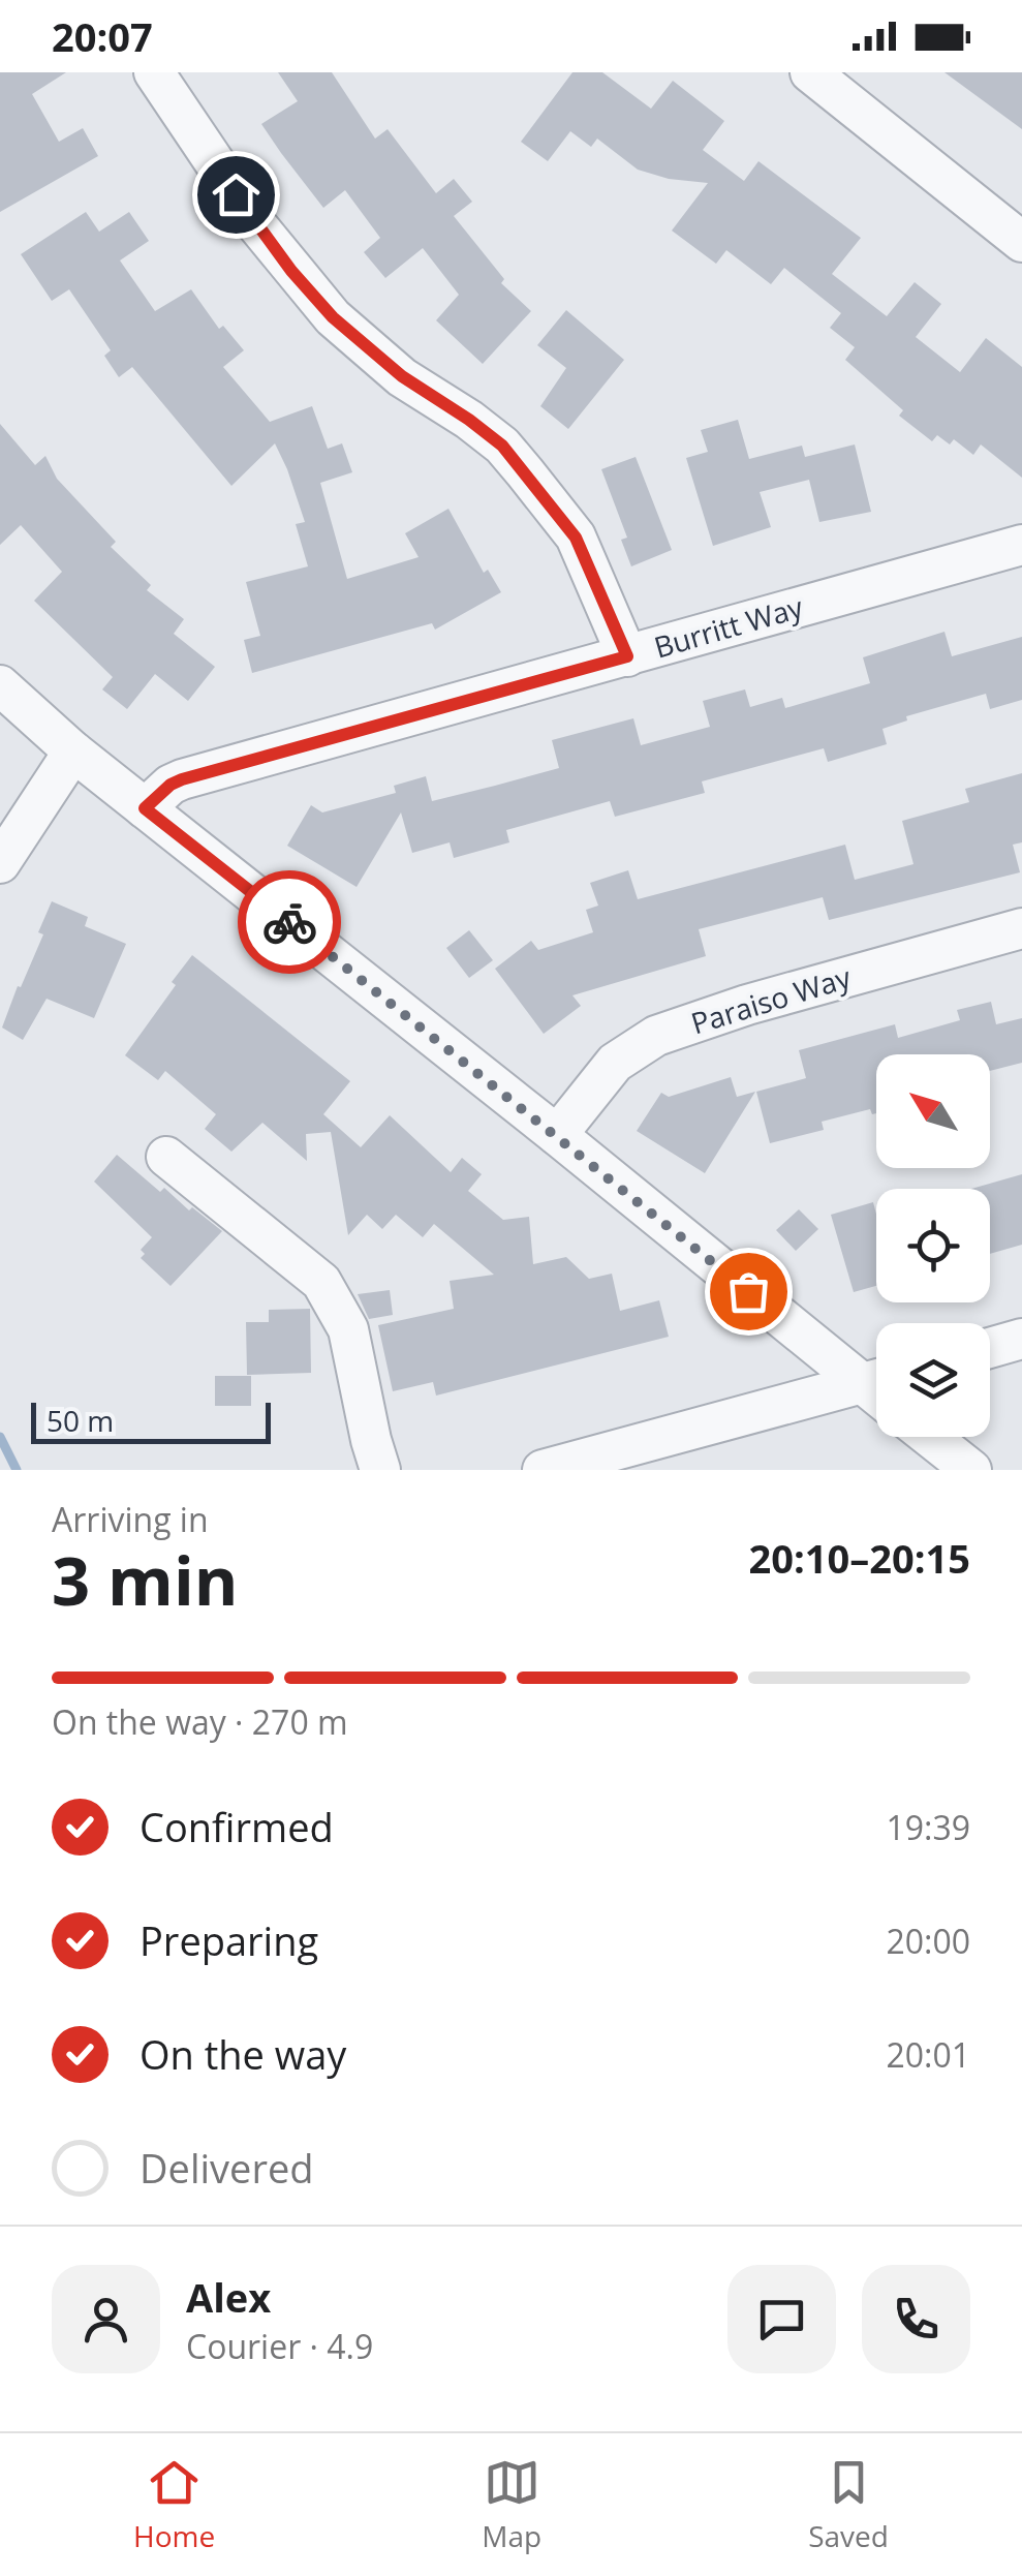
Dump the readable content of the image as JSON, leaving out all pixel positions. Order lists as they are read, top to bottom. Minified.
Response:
{"streets":{"street":["Burritt Way","Paraiso Way"]},"scale_bar":"50 m","north":"top left","page":{"status":"20:07","scale":"50 m","heading":["3 min","Arriving in","20:10–20:15"],"panel":["Alex","Courier · 4.9"],"bar":"On the way · 270 m","list":[["Confirmed","19:39"],["Preparing","20:00"],["On the way","20:01"],"Delivered"],"tabs":["Home","Map","Saved"]}}
